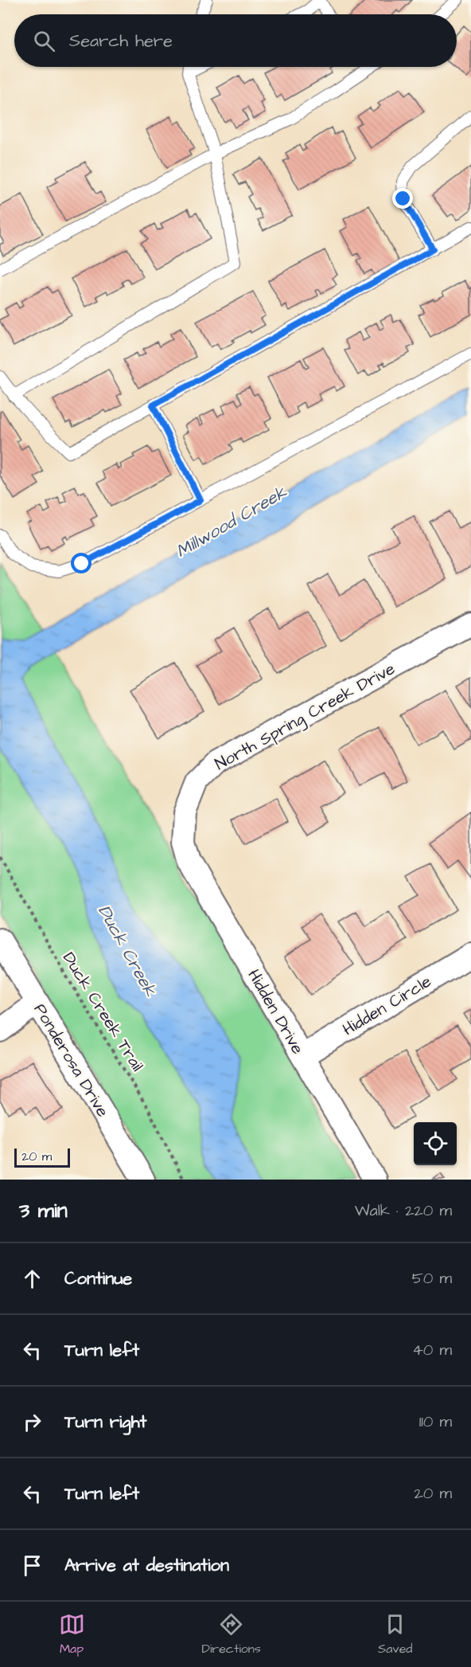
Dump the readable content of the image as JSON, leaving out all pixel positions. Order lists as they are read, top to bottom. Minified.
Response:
{"streets":{"street":["North Spring Creek Drive","Hidden Circle","Hidden Drive","Ponderosa Drive"],"path":["Duck Creek Trail"]},"crossings":[["North Spring Creek Drive","Hidden Drive"],["Hidden Circle","Hidden Drive"]],"water":["Millwood Creek","Duck Creek"],"scale_bar":"20 m","page":{"search":"Search here","scale":"20 m","heading":["3 min","Walk · 220 m"],"list":[["Continue","50 m"],["Turn left","40 m"],["Turn right","110 m"],["Turn left","20 m"],"Arrive at destination"],"nav":["Map","Directions","Saved"]}}
